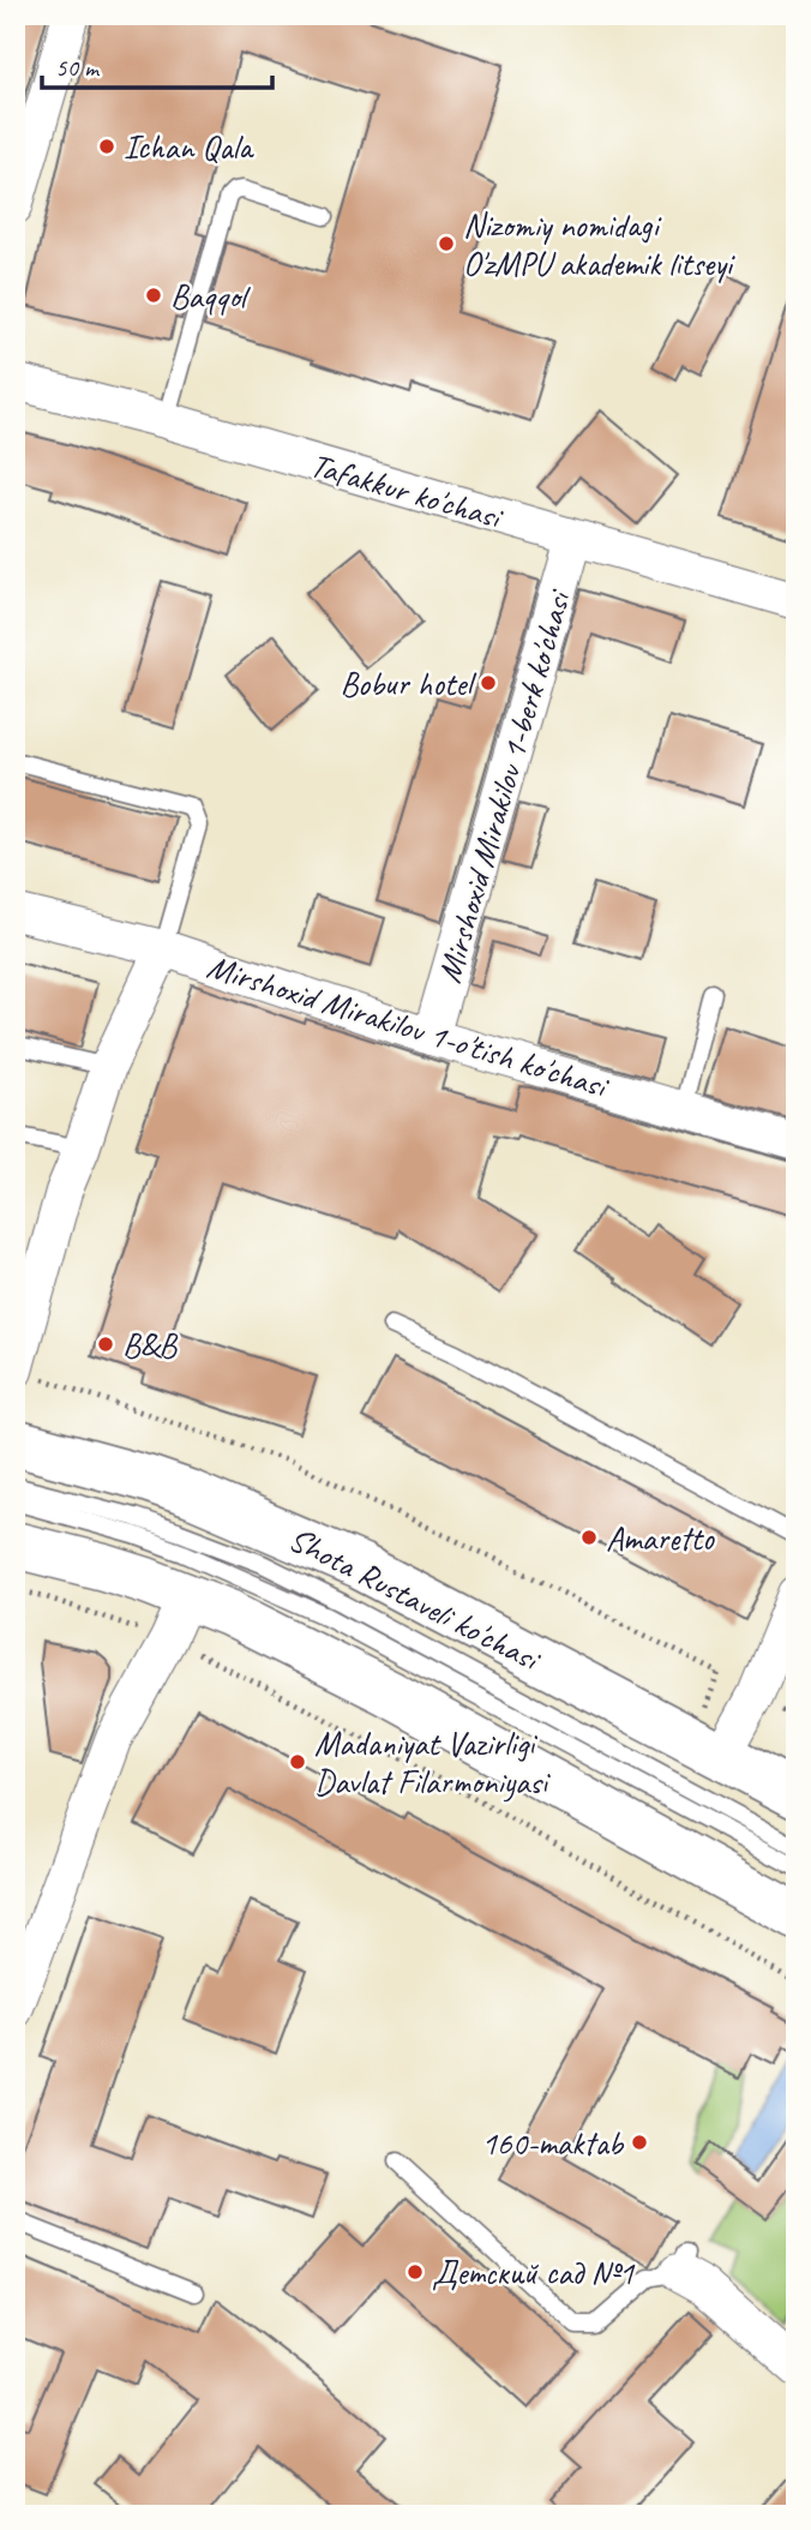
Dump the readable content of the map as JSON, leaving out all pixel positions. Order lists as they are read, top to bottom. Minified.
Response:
{"streets":{"main road":["Shota Rustaveli ko'chasi"],"street":["Tafakkur ko'chasi","Mirshoxid Mirakilov 1-berk ko'chasi","Mirshoxid Mirakilov 1-o'tish ko'chasi"]},"crossings":[["Tafakkur ko'chasi","Mirshoxid Mirakilov 1-berk ko'chasi"],["Mirshoxid Mirakilov 1-berk ko'chasi","Mirshoxid Mirakilov 1-o'tish ko'chasi"]],"places":["Ichan Qala","Nizomiy nomidagi O'zMPU akademik litseyi","Baqqol","Bobur hotel","B&B","Amaretto","Madaniyat Vazirligi Davlat Filarmoniyasi","160-maktab","Детский сад №1"],"scale_bar":"50 m"}
